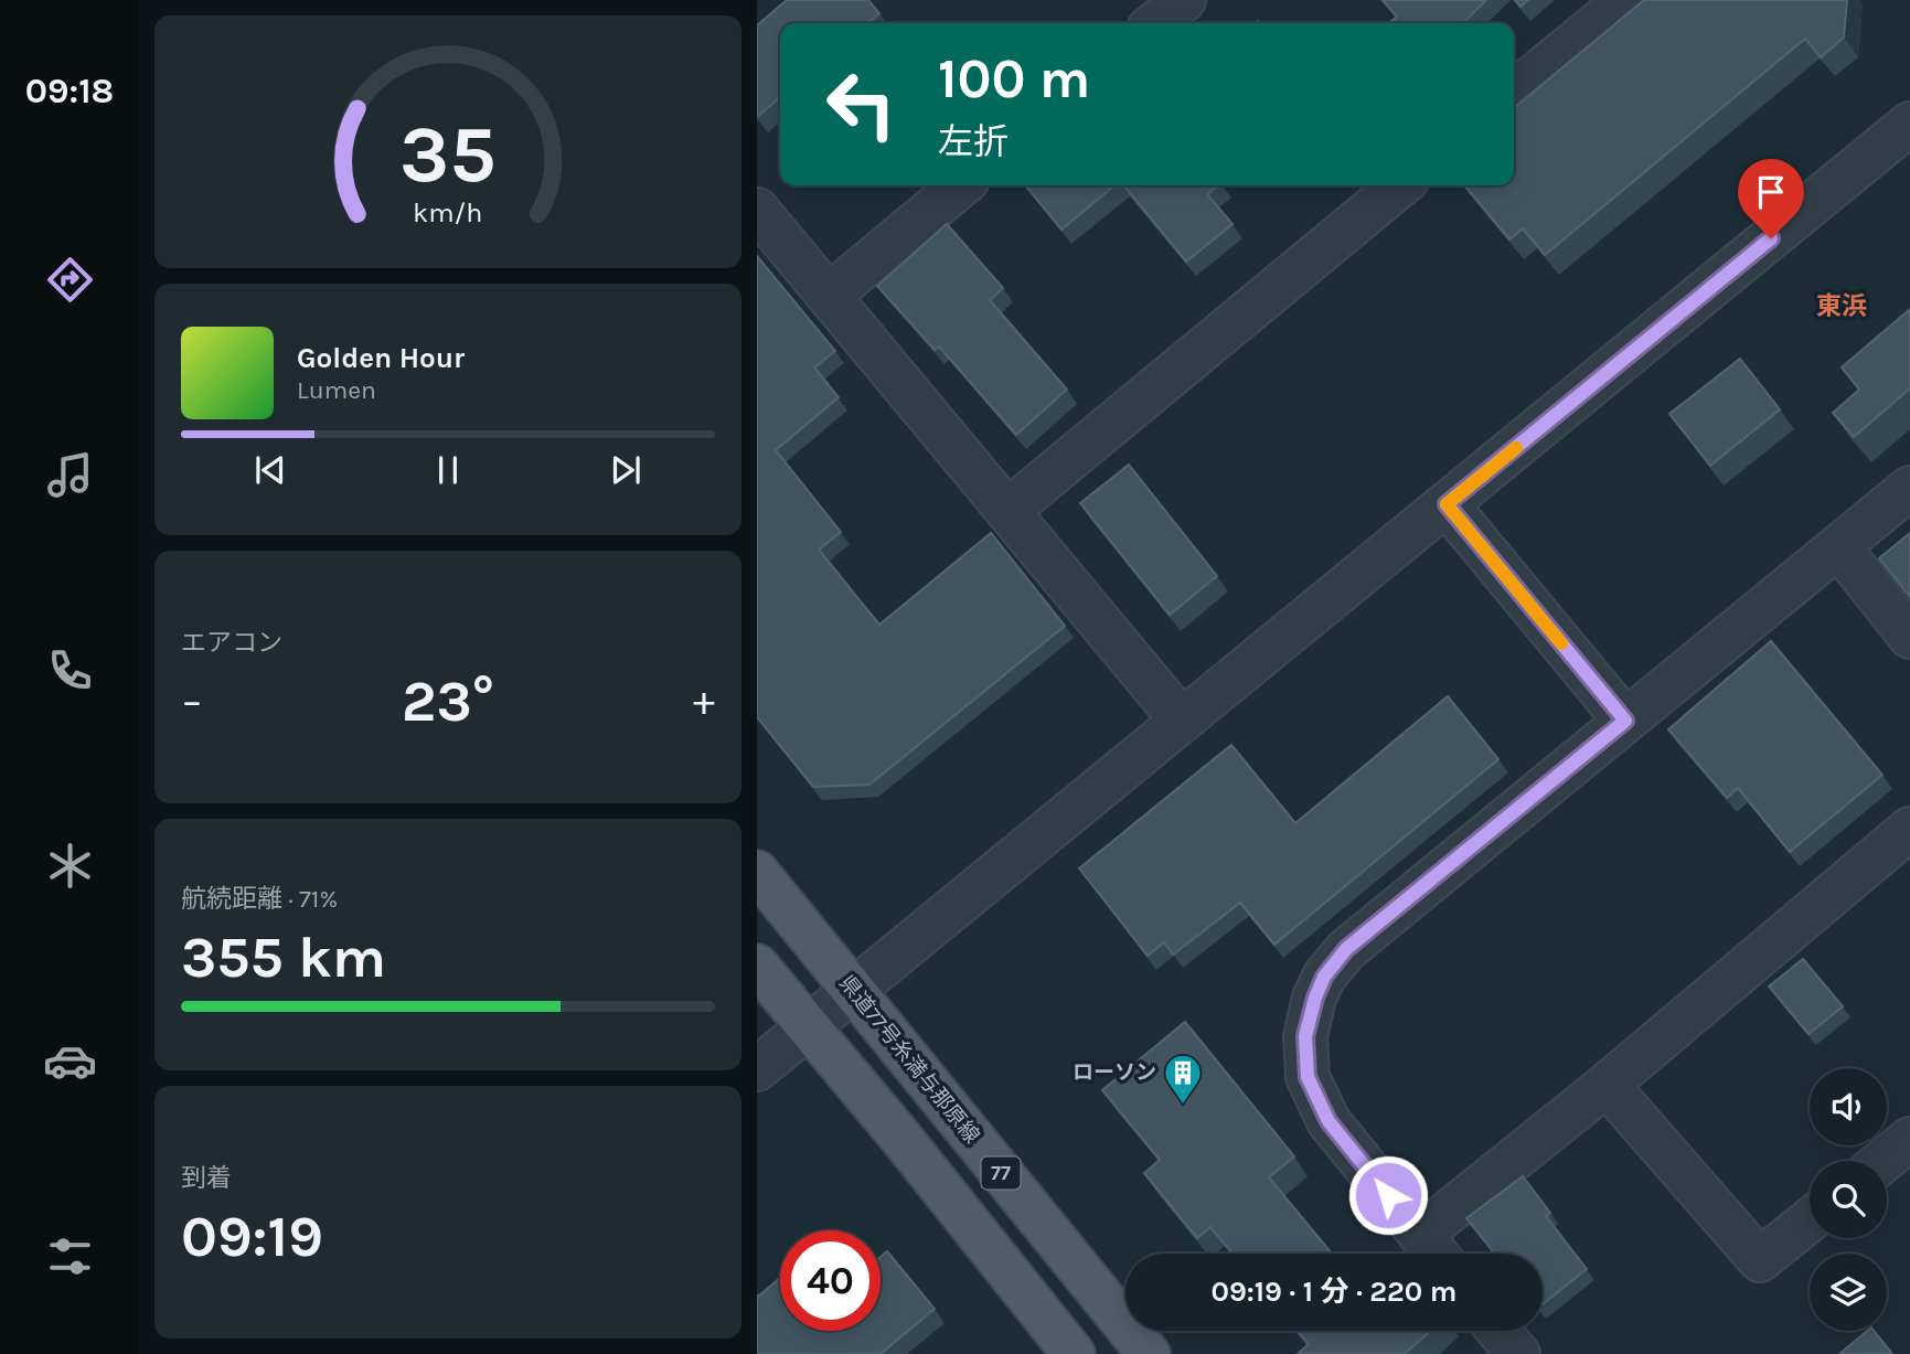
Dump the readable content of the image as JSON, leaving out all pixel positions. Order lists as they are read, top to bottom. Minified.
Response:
{"streets":{"main road":["県道77号糸満与那原線","77"]},"districts":["東浜"],"places":{"building":["ローソン"]},"page":{"tabs":"09:18","turn":["100 m","左折"],"song":["Golden Hour","Lumen"],"tile":["エアコン",["航続距離 · 71%","355 km"],["到着","09:19"]],"heat":["−","23°","+"],"limit":"40","trip":"09:19 · 1 分 · 220 m","gauge":["35","km/h"]}}
